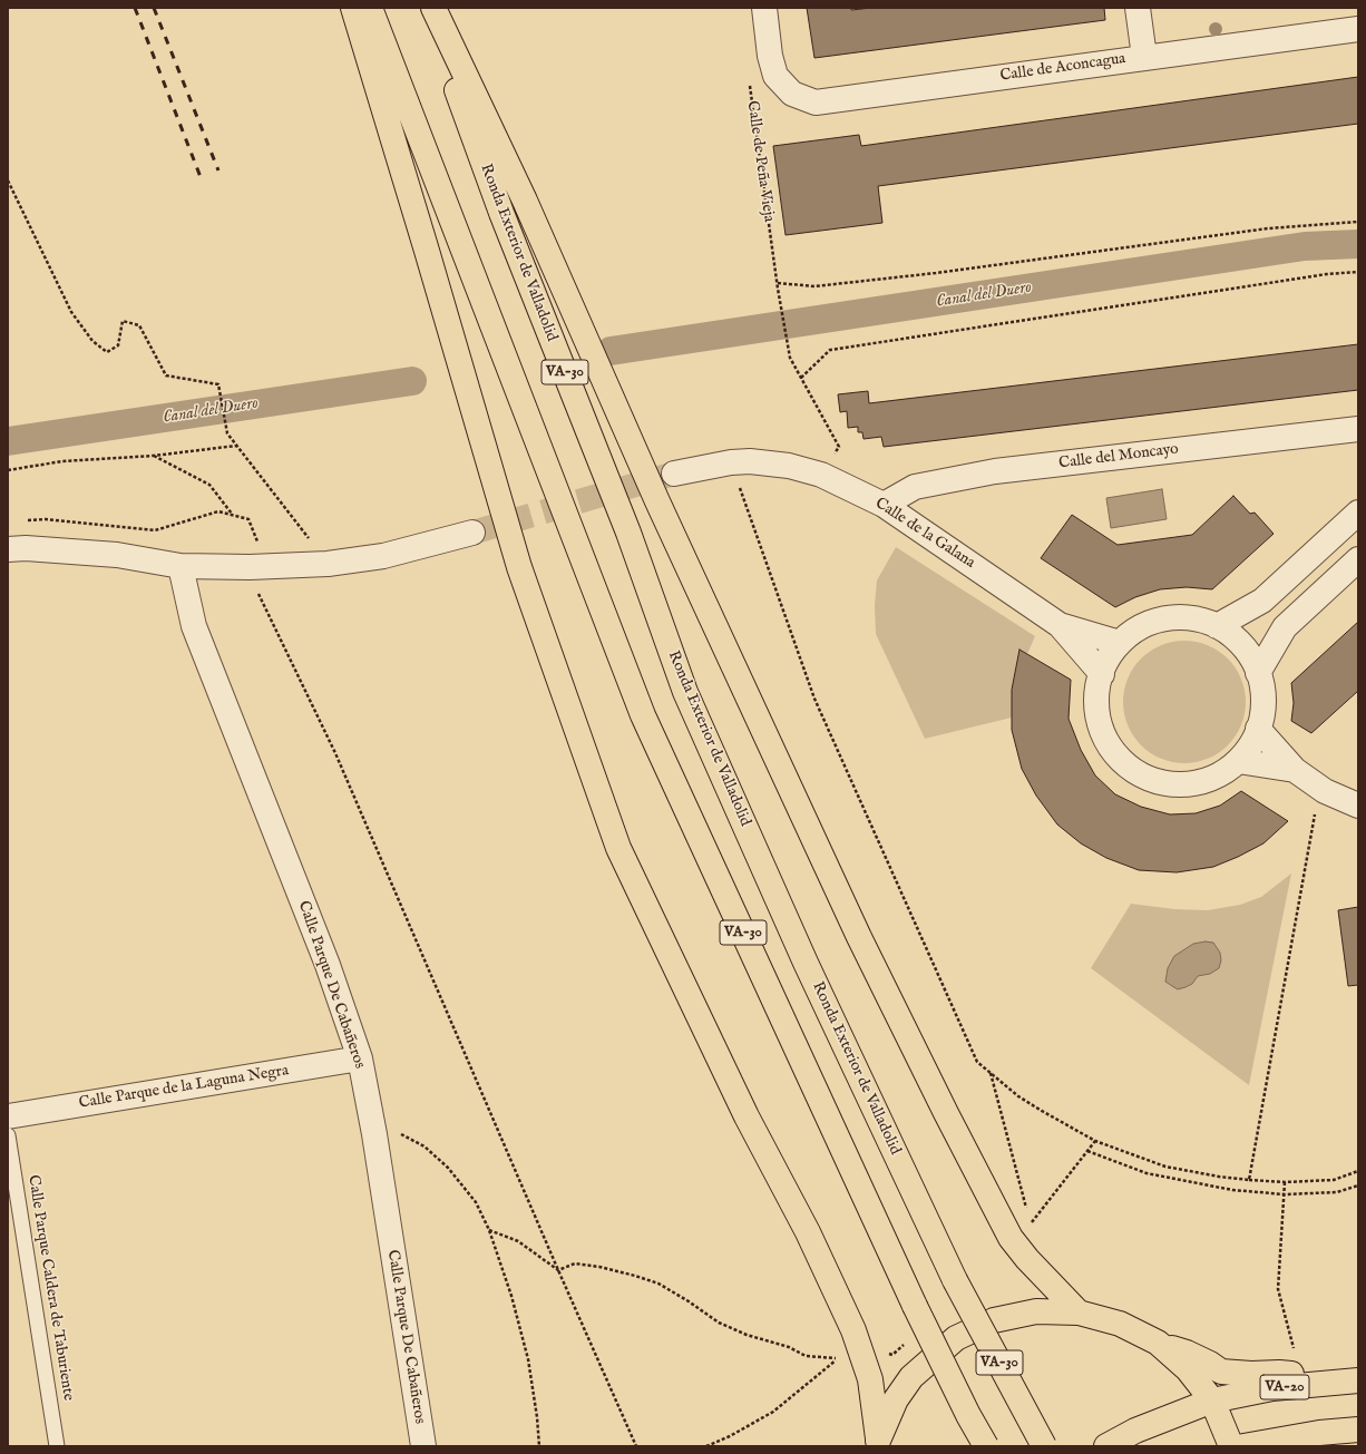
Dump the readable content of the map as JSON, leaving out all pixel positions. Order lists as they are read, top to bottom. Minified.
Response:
{"streets":{"highway":["Ronda Exterior de Valladolid","VA-30","VA-20"],"street":["Calle de Aconcagua","Calle del Moncayo","Calle de la Galana","Calle Parque De Cabañeros","Calle Parque de la Laguna Negra"],"lane":["Calle Parque Caldera de Taburiente"],"path":["Calle de Peña Vieja"]},"crossings":[["Calle del Moncayo","Calle de la Galana"],["Calle Parque De Cabañeros","Calle Parque de la Laguna Negra"]],"water":["Canal del Duero"]}
